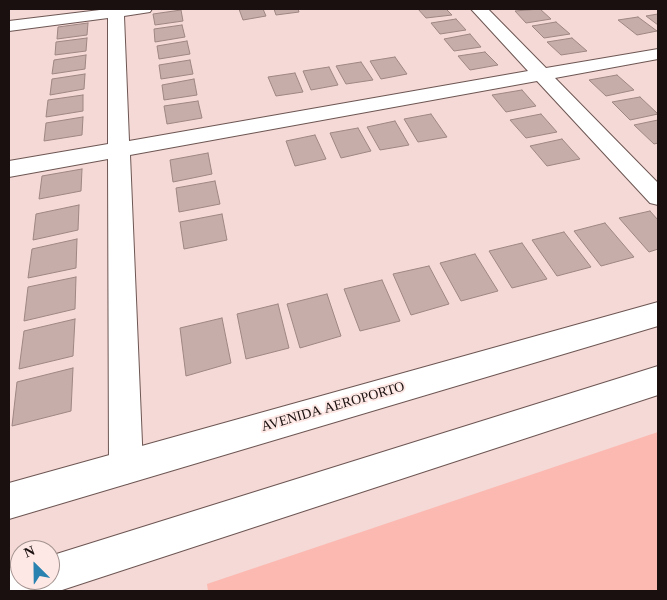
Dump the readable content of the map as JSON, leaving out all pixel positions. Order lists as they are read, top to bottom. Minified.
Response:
{"streets":{"street":["AVENIDA AEROPORTO"]},"north":"top left"}
